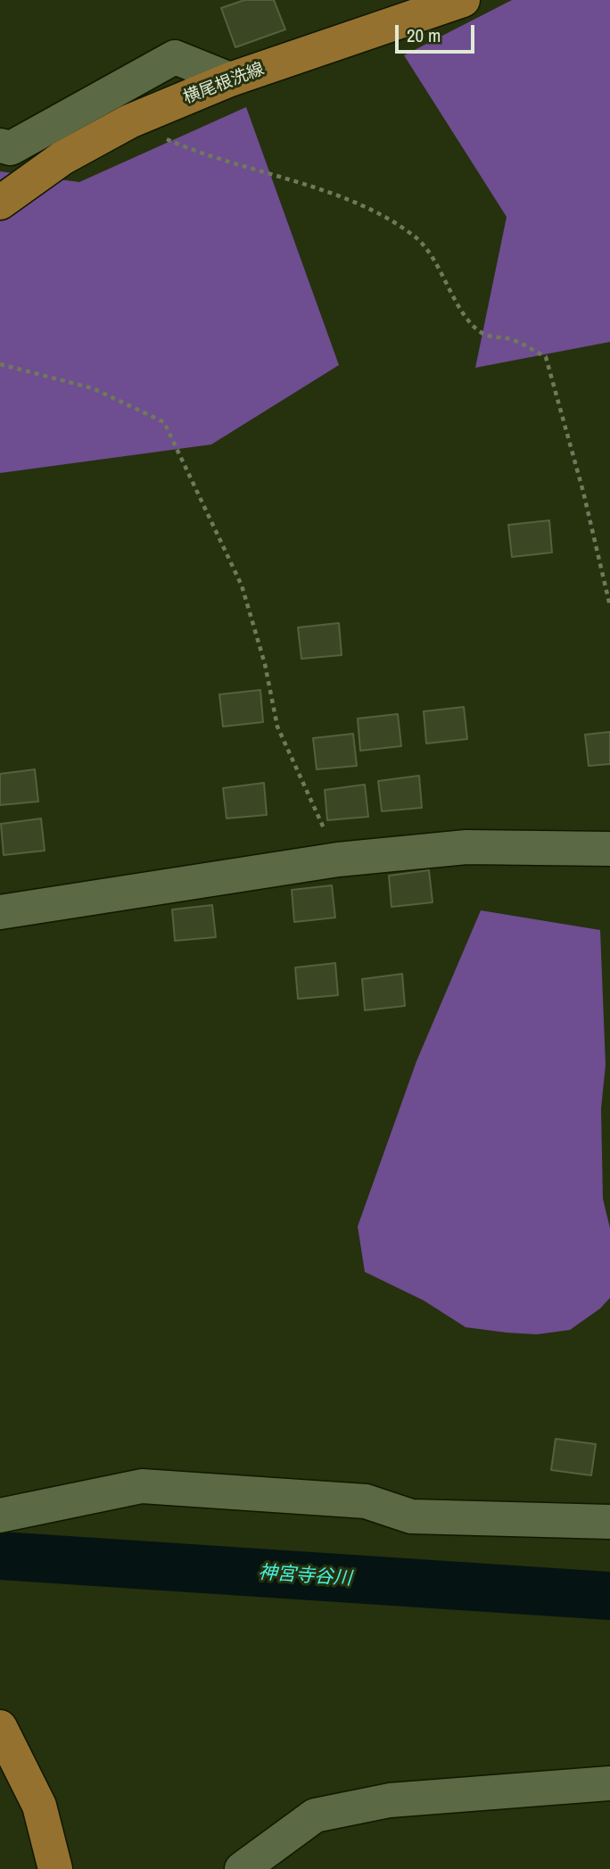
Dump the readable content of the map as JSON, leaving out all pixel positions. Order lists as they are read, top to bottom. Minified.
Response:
{"streets":{"main road":["横尾根洗線"]},"water":["神宮寺谷川"],"scale_bar":"20 m"}
